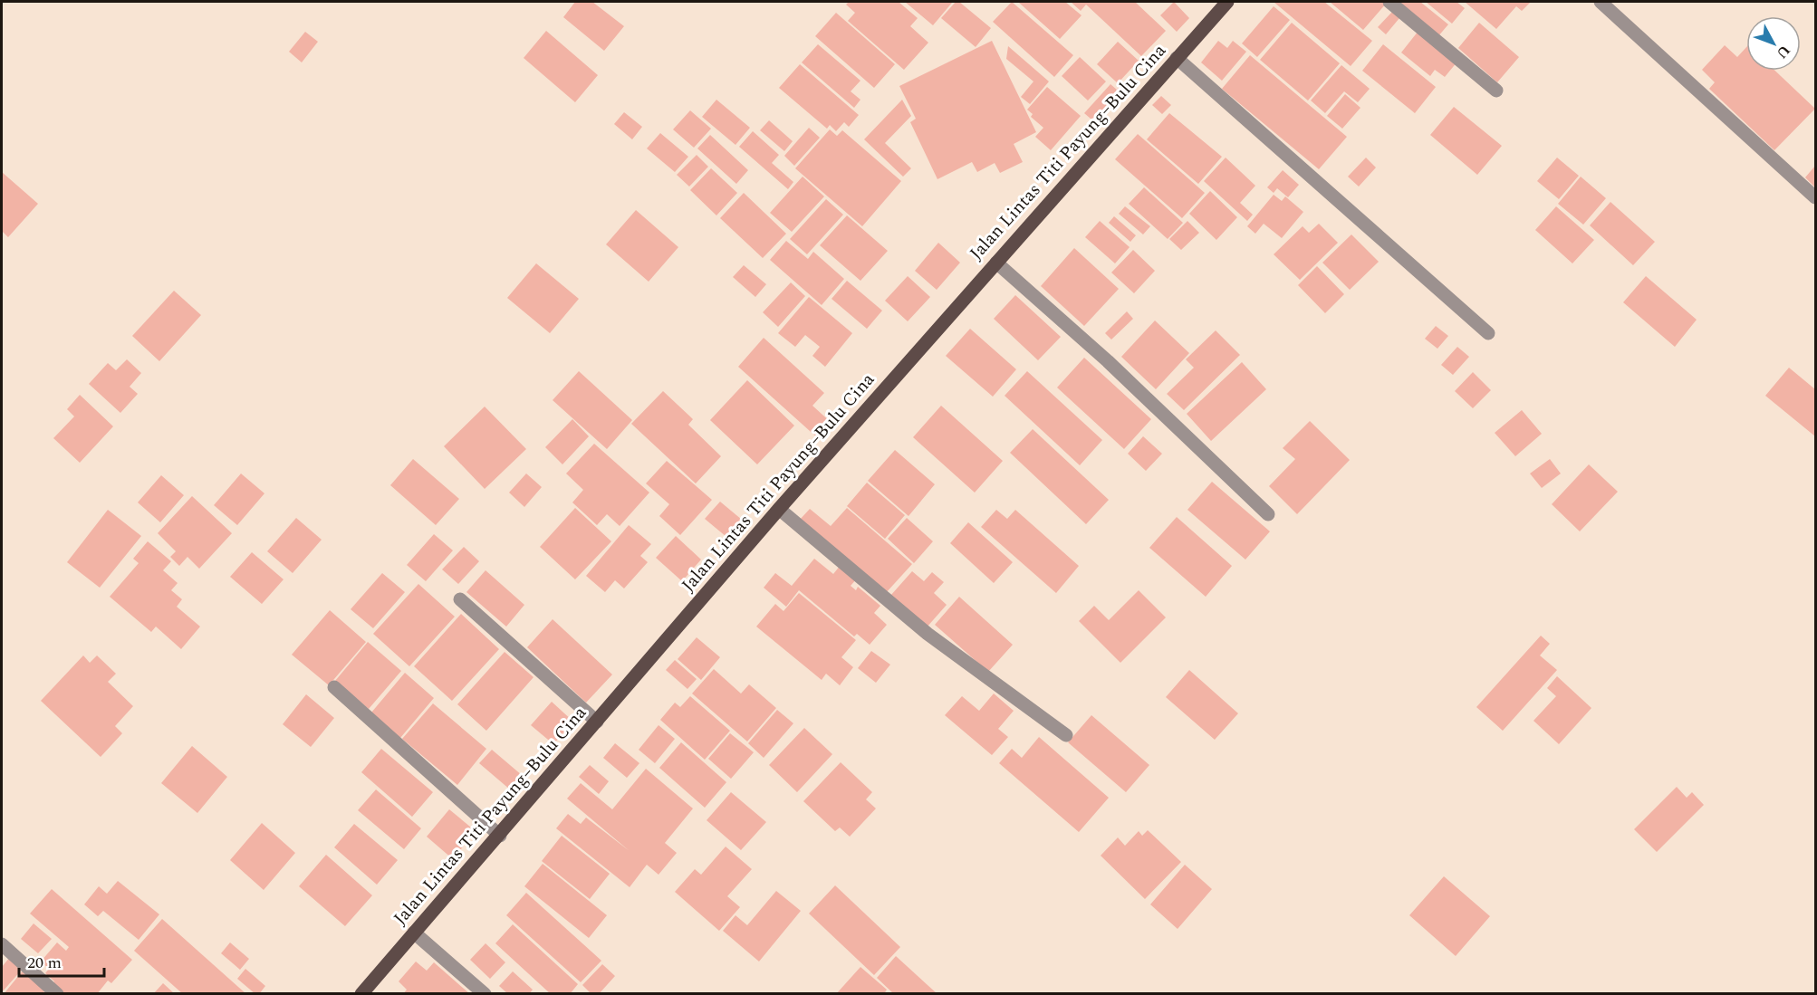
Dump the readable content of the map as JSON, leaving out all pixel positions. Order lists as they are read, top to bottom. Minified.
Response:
{"streets":{"main road":["Jalan Lintas Titi Payung–Bulu Cina"]},"scale_bar":"20 m","north":"bottom right"}
